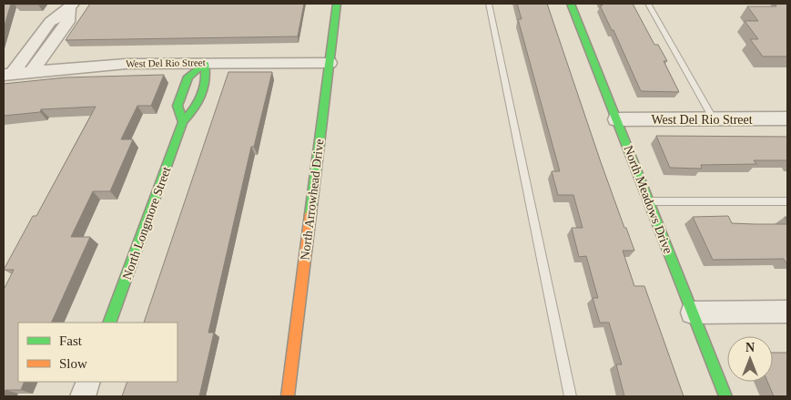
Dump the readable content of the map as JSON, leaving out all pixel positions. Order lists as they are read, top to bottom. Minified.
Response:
{"streets":{"street":["West Del Rio Street","North Arrowhead Drive","North Meadows Drive","North Longmore Street"]},"crossings":[["West Del Rio Street","North Arrowhead Drive"],["West Del Rio Street","North Meadows Drive"],["West Del Rio Street","North Longmore Street"]],"legend":["Fast","Slow"],"north":"top"}
